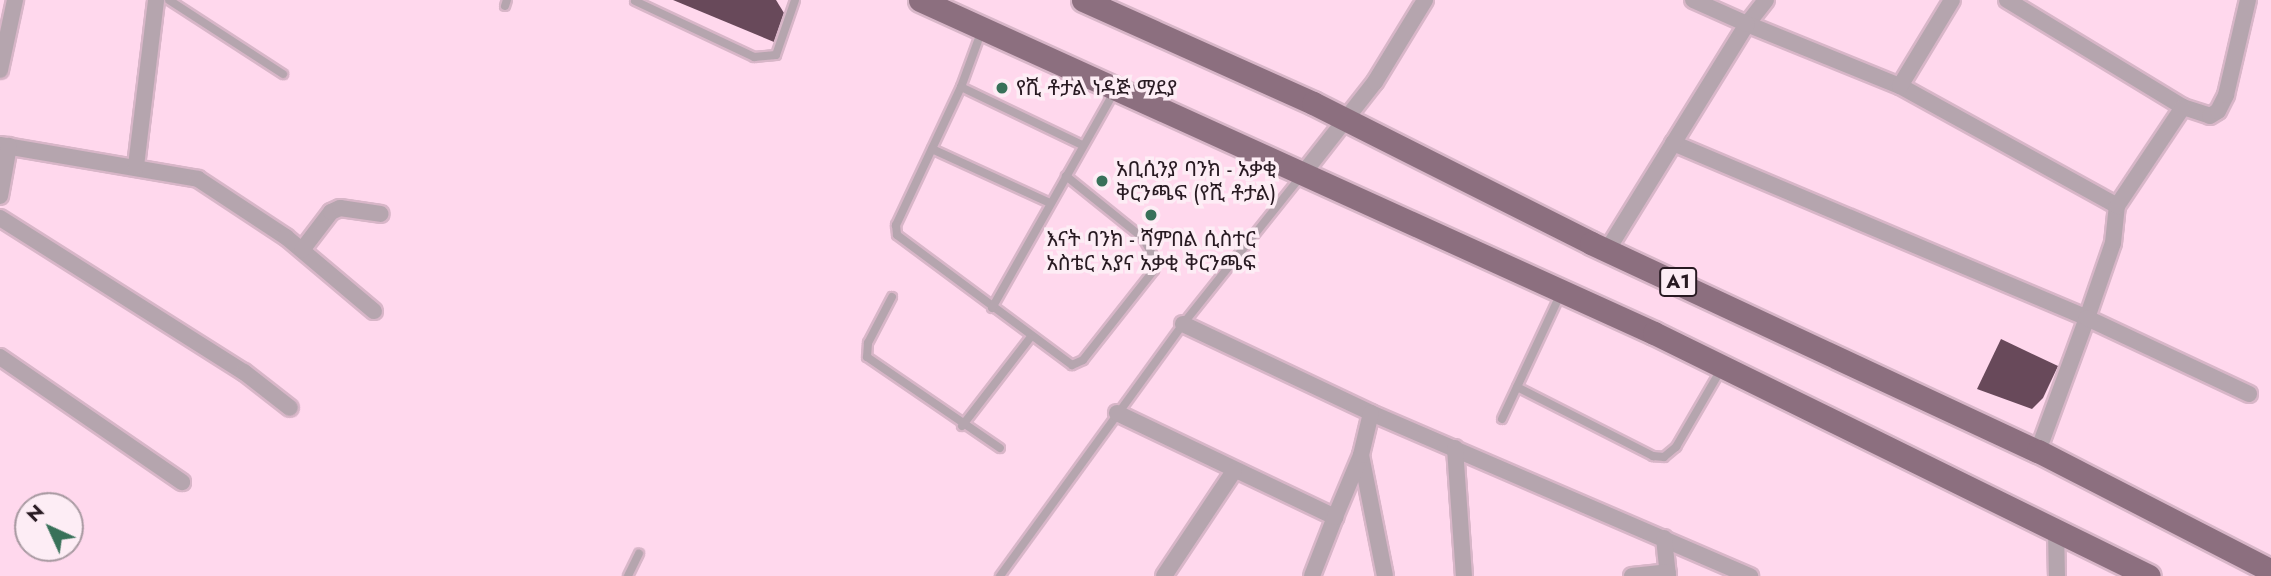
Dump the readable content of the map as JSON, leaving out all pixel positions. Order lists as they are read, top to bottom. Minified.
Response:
{"streets":{"main road":["A1"]},"places":["የሺ ቶታል ነዳጅ ማደያ","አቢሲንያ ባንክ - አቃቂ ቅርንጫፍ (የሺ ቶታል)","እናት ባንክ - ሻምበል ሲስተር አስቴር አያና አቃቂ ቅርንጫፍ"],"north":"top left"}
